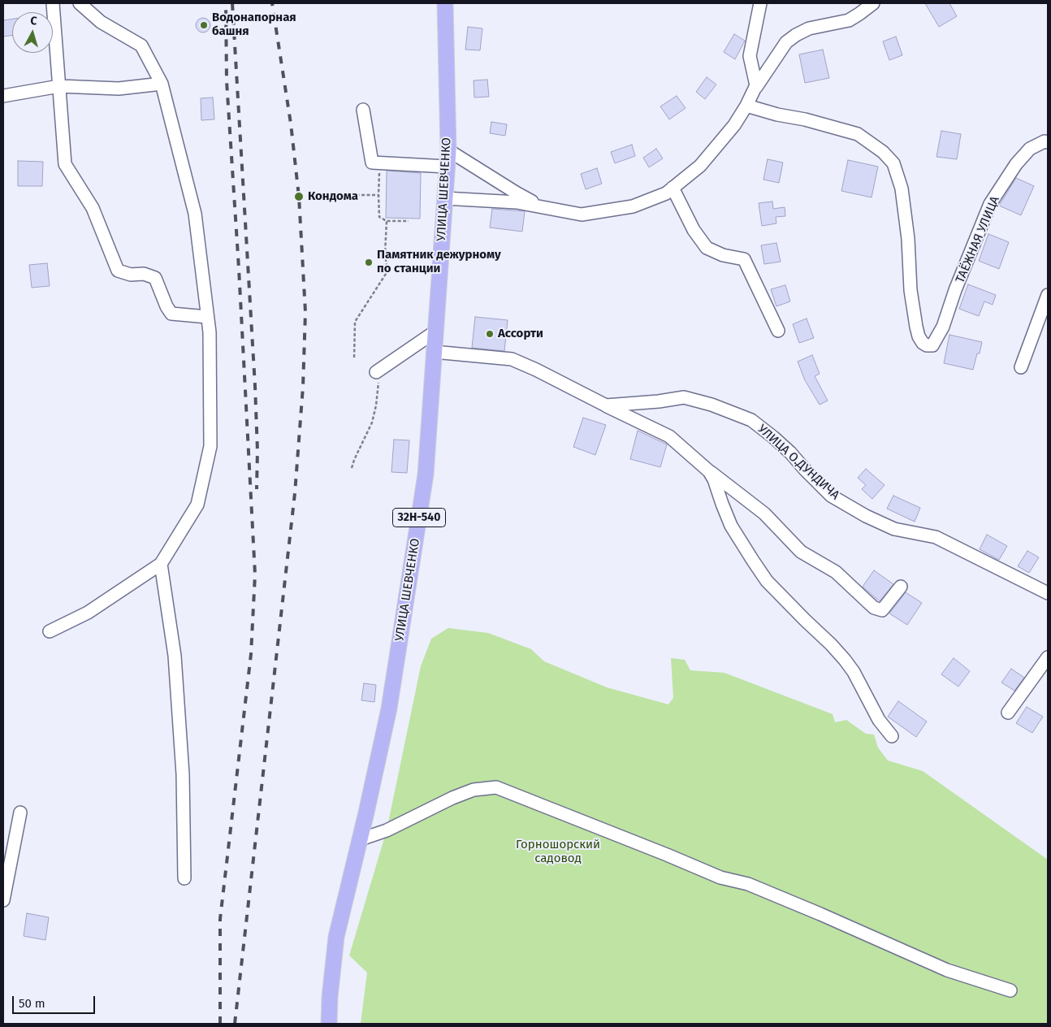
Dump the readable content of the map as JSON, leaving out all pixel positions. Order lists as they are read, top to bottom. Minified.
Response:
{"streets":{"main road":["УЛИЦА ШЕВЧЕНКО","32Н-540"],"street":["ТАЁЖНАЯ УЛИЦА","УЛИЦА О.ДУНДИЧА"]},"parks":["Горношорский садовод"],"places":["Водонапорная башня","Кондома","Памятник дежурному по станции","Ассорти"],"scale_bar":"50 m","north":"top"}
